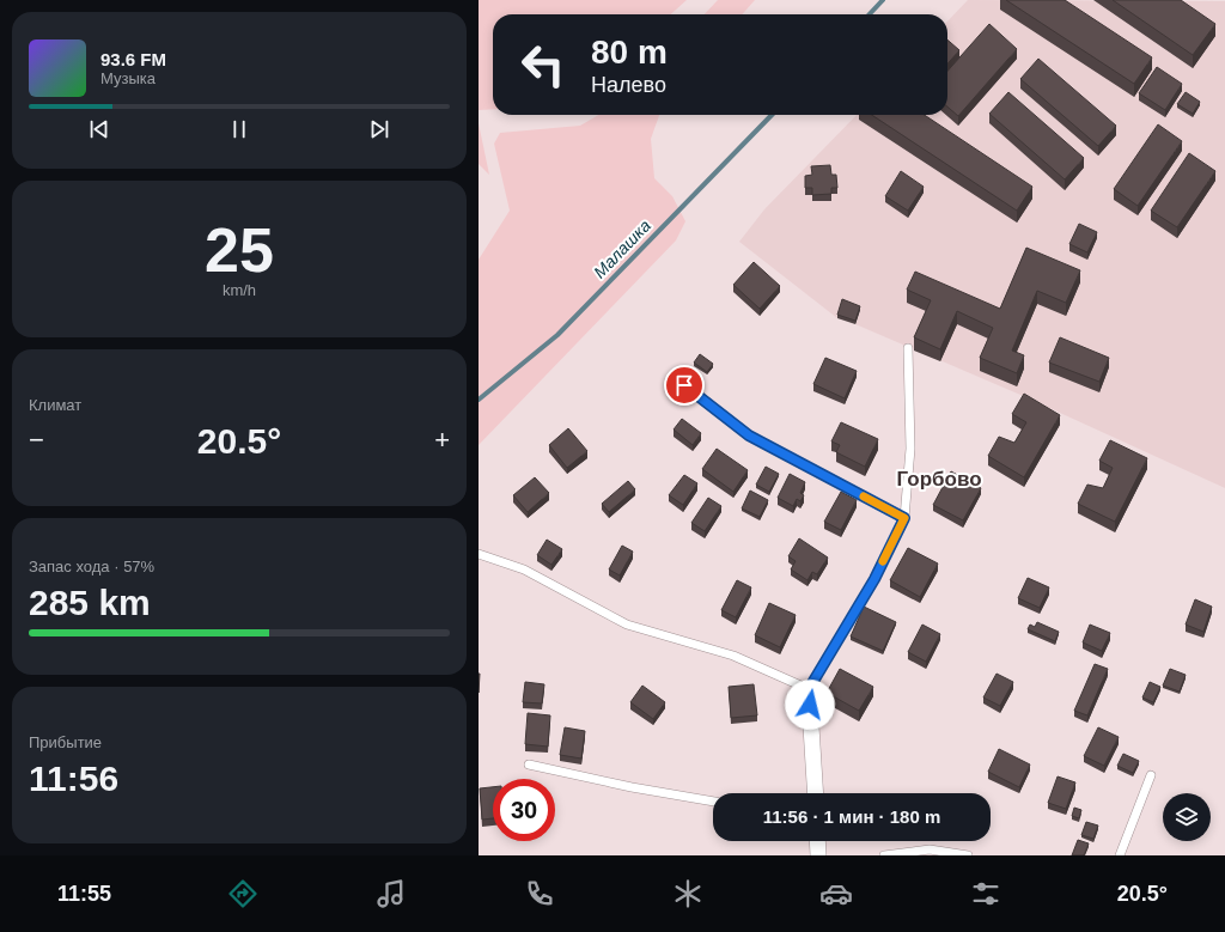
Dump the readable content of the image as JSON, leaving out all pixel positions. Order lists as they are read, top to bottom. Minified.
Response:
{"districts":["Горбово"],"water":["Малашка"],"page":{"turn":["80 m","Налево"],"song":["93.6 FM","Музыка"],"tile":[["25","km/h"],"Климат",["Запас хода · 57%","285 km"],["Прибытие","11:56"]],"heat":["−","20.5°","+"],"limit":"30","trip":"11:56 · 1 мин · 180 m","tabs":["11:55","20.5°"]}}
